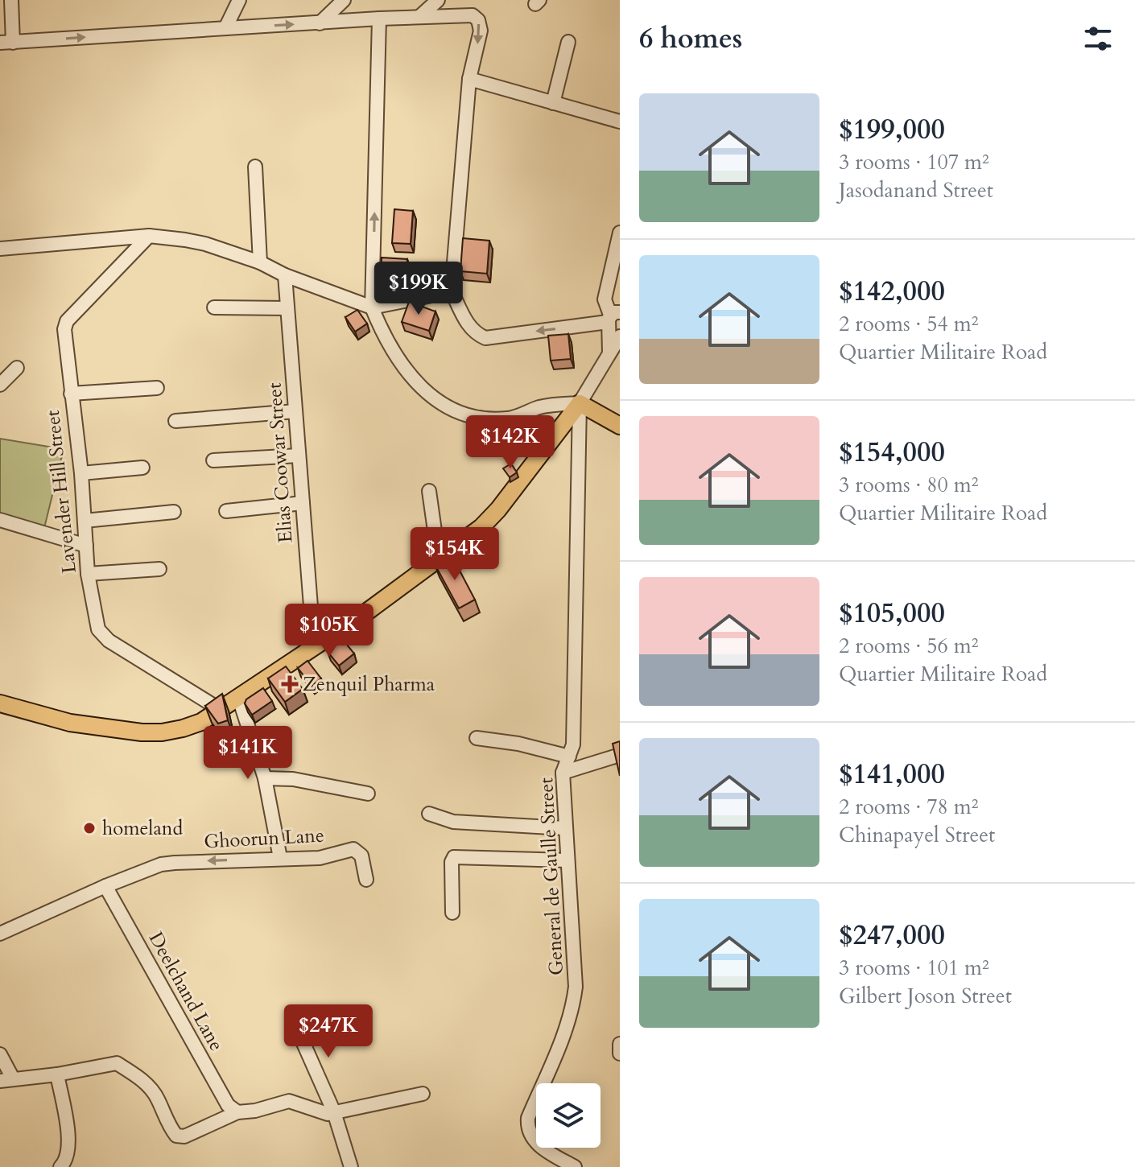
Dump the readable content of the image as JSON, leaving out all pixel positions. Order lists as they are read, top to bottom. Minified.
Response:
{"streets":{"street":["Elias Coowar Street","Lavender Hill Street","Ghoorun Lane","General de Gaulle Street","Deelchand Lane"]},"crossings":[["Ghoorun Lane","Deelchand Lane"]],"one_way":["Ghoorun Lane"],"places":{"health":["Zenquil Pharma"],"other":["homeland"]},"page":{"heading":"6 homes","list":[{"name":"$199,000","note":"3 rooms · 107 m² · Jasodanand Street"},{"name":"$142,000","note":"2 rooms · 54 m² · Quartier Militaire Road"},{"name":"$154,000","note":"3 rooms · 80 m² · Quartier Militaire Road"},{"name":"$105,000","note":"2 rooms · 56 m² · Quartier Militaire Road"},{"name":"$141,000","note":"2 rooms · 78 m² · Chinapayel Street"},{"name":"$247,000","note":"3 rooms · 101 m² · Gilbert Joson Street"}],"price":["$199K","$142K","$154K","$105K","$141K","$247K"]}}
